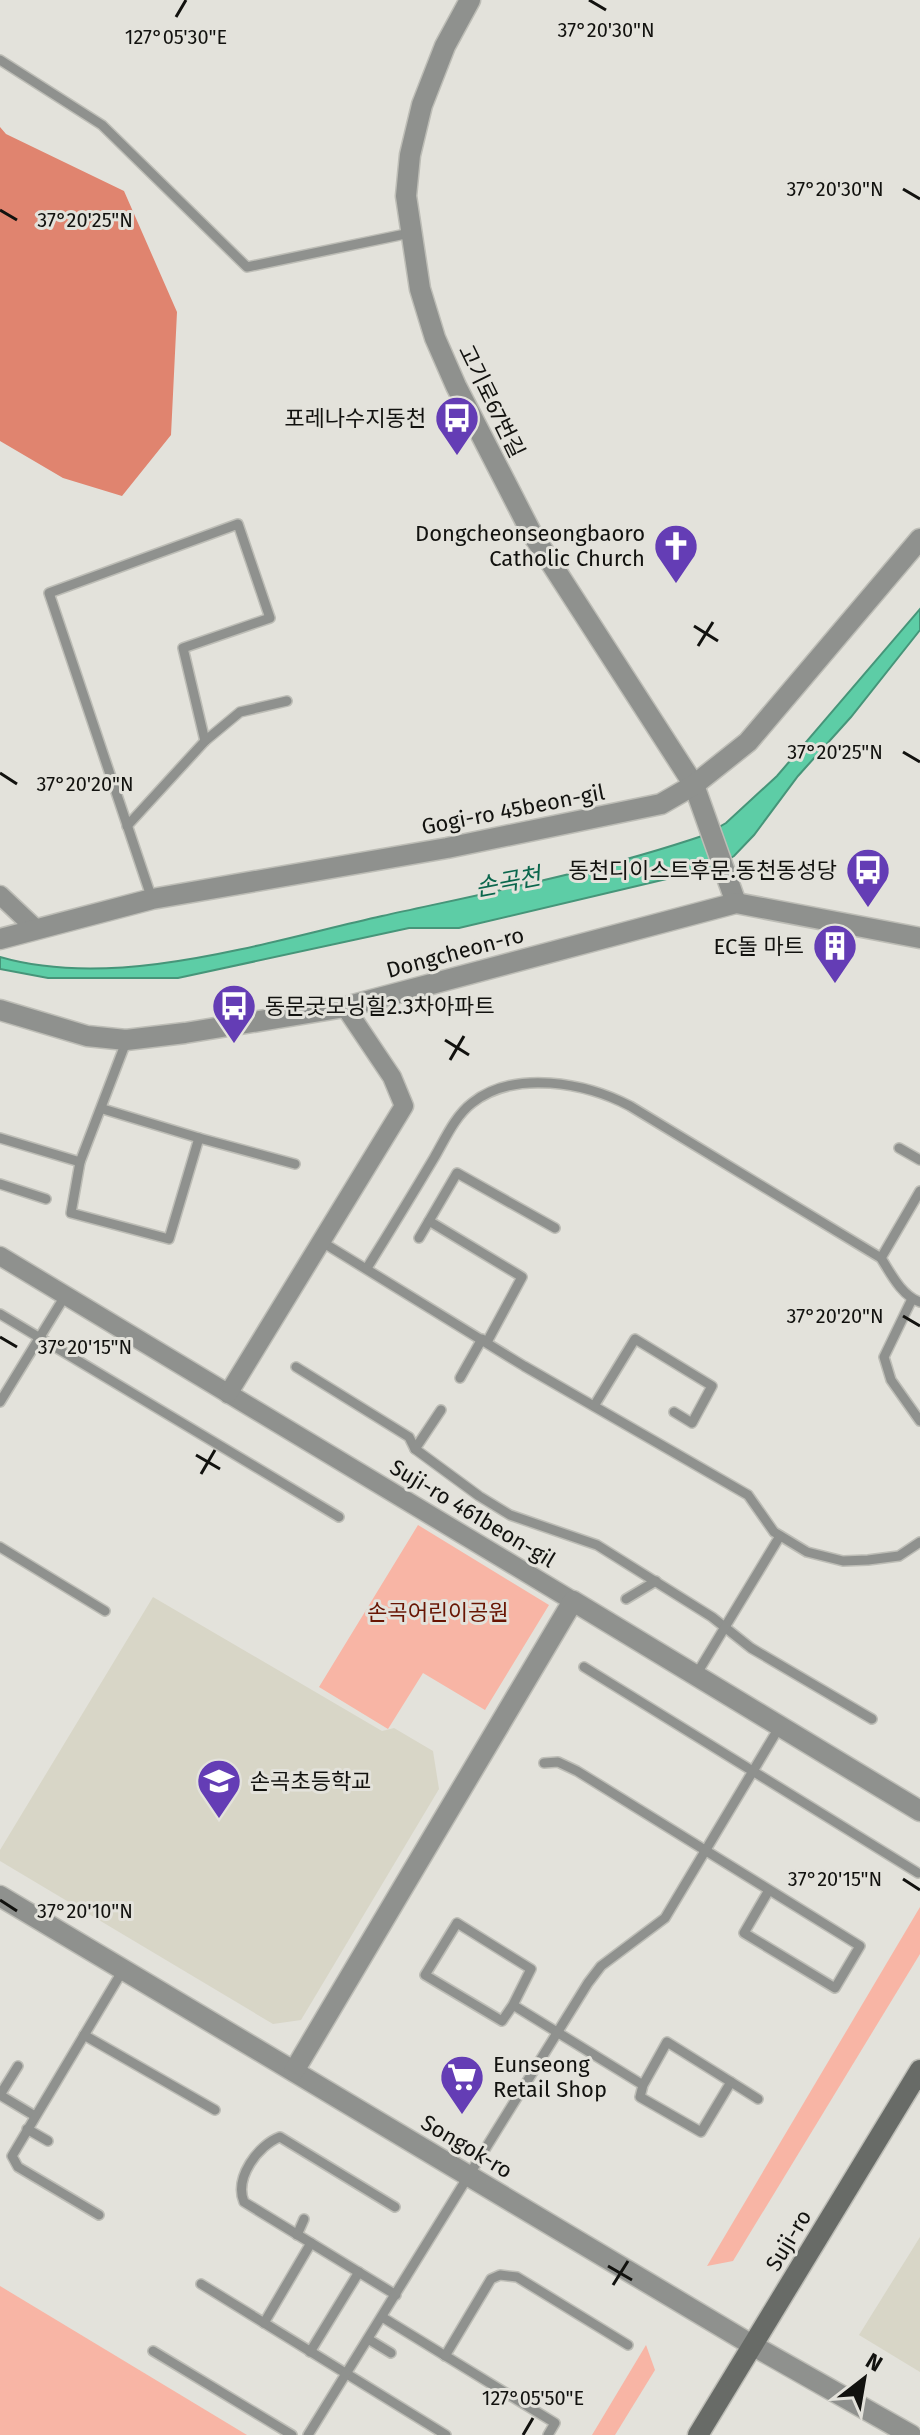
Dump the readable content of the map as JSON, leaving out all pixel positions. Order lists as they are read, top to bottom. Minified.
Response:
{"streets":{"main road":["Suji-ro"],"street":["고기로67번길","Gogi-ro 45beon-gil","Dongcheon-ro","Suji-ro 461beon-gil","Songok-ro"]},"crossings":[["고기로67번길","Gogi-ro 45beon-gil"],["고기로67번길","Dongcheon-ro"],["Songok-ro","Suji-ro"]],"water":["손곡천"],"parks":["손곡어린이공원"],"places":{"bus stop":["포레나수지동천","동천디이스트후문.동천동성당","동문굿모닝힐2.3차아파트"],"church":["Dongcheonseongbaoro Catholic Church"],"building":["EC돌 마트"],"school or university":["손곡초등학교"],"supermarket":["Eunseong Retail Shop"]},"north":"top right","coordinates":["37°20'30\"N","127°05'30\"E","37°20'25\"N","37°20'20\"N","37°20'15\"N","37°20'10\"N","127°05'50\"E"]}
